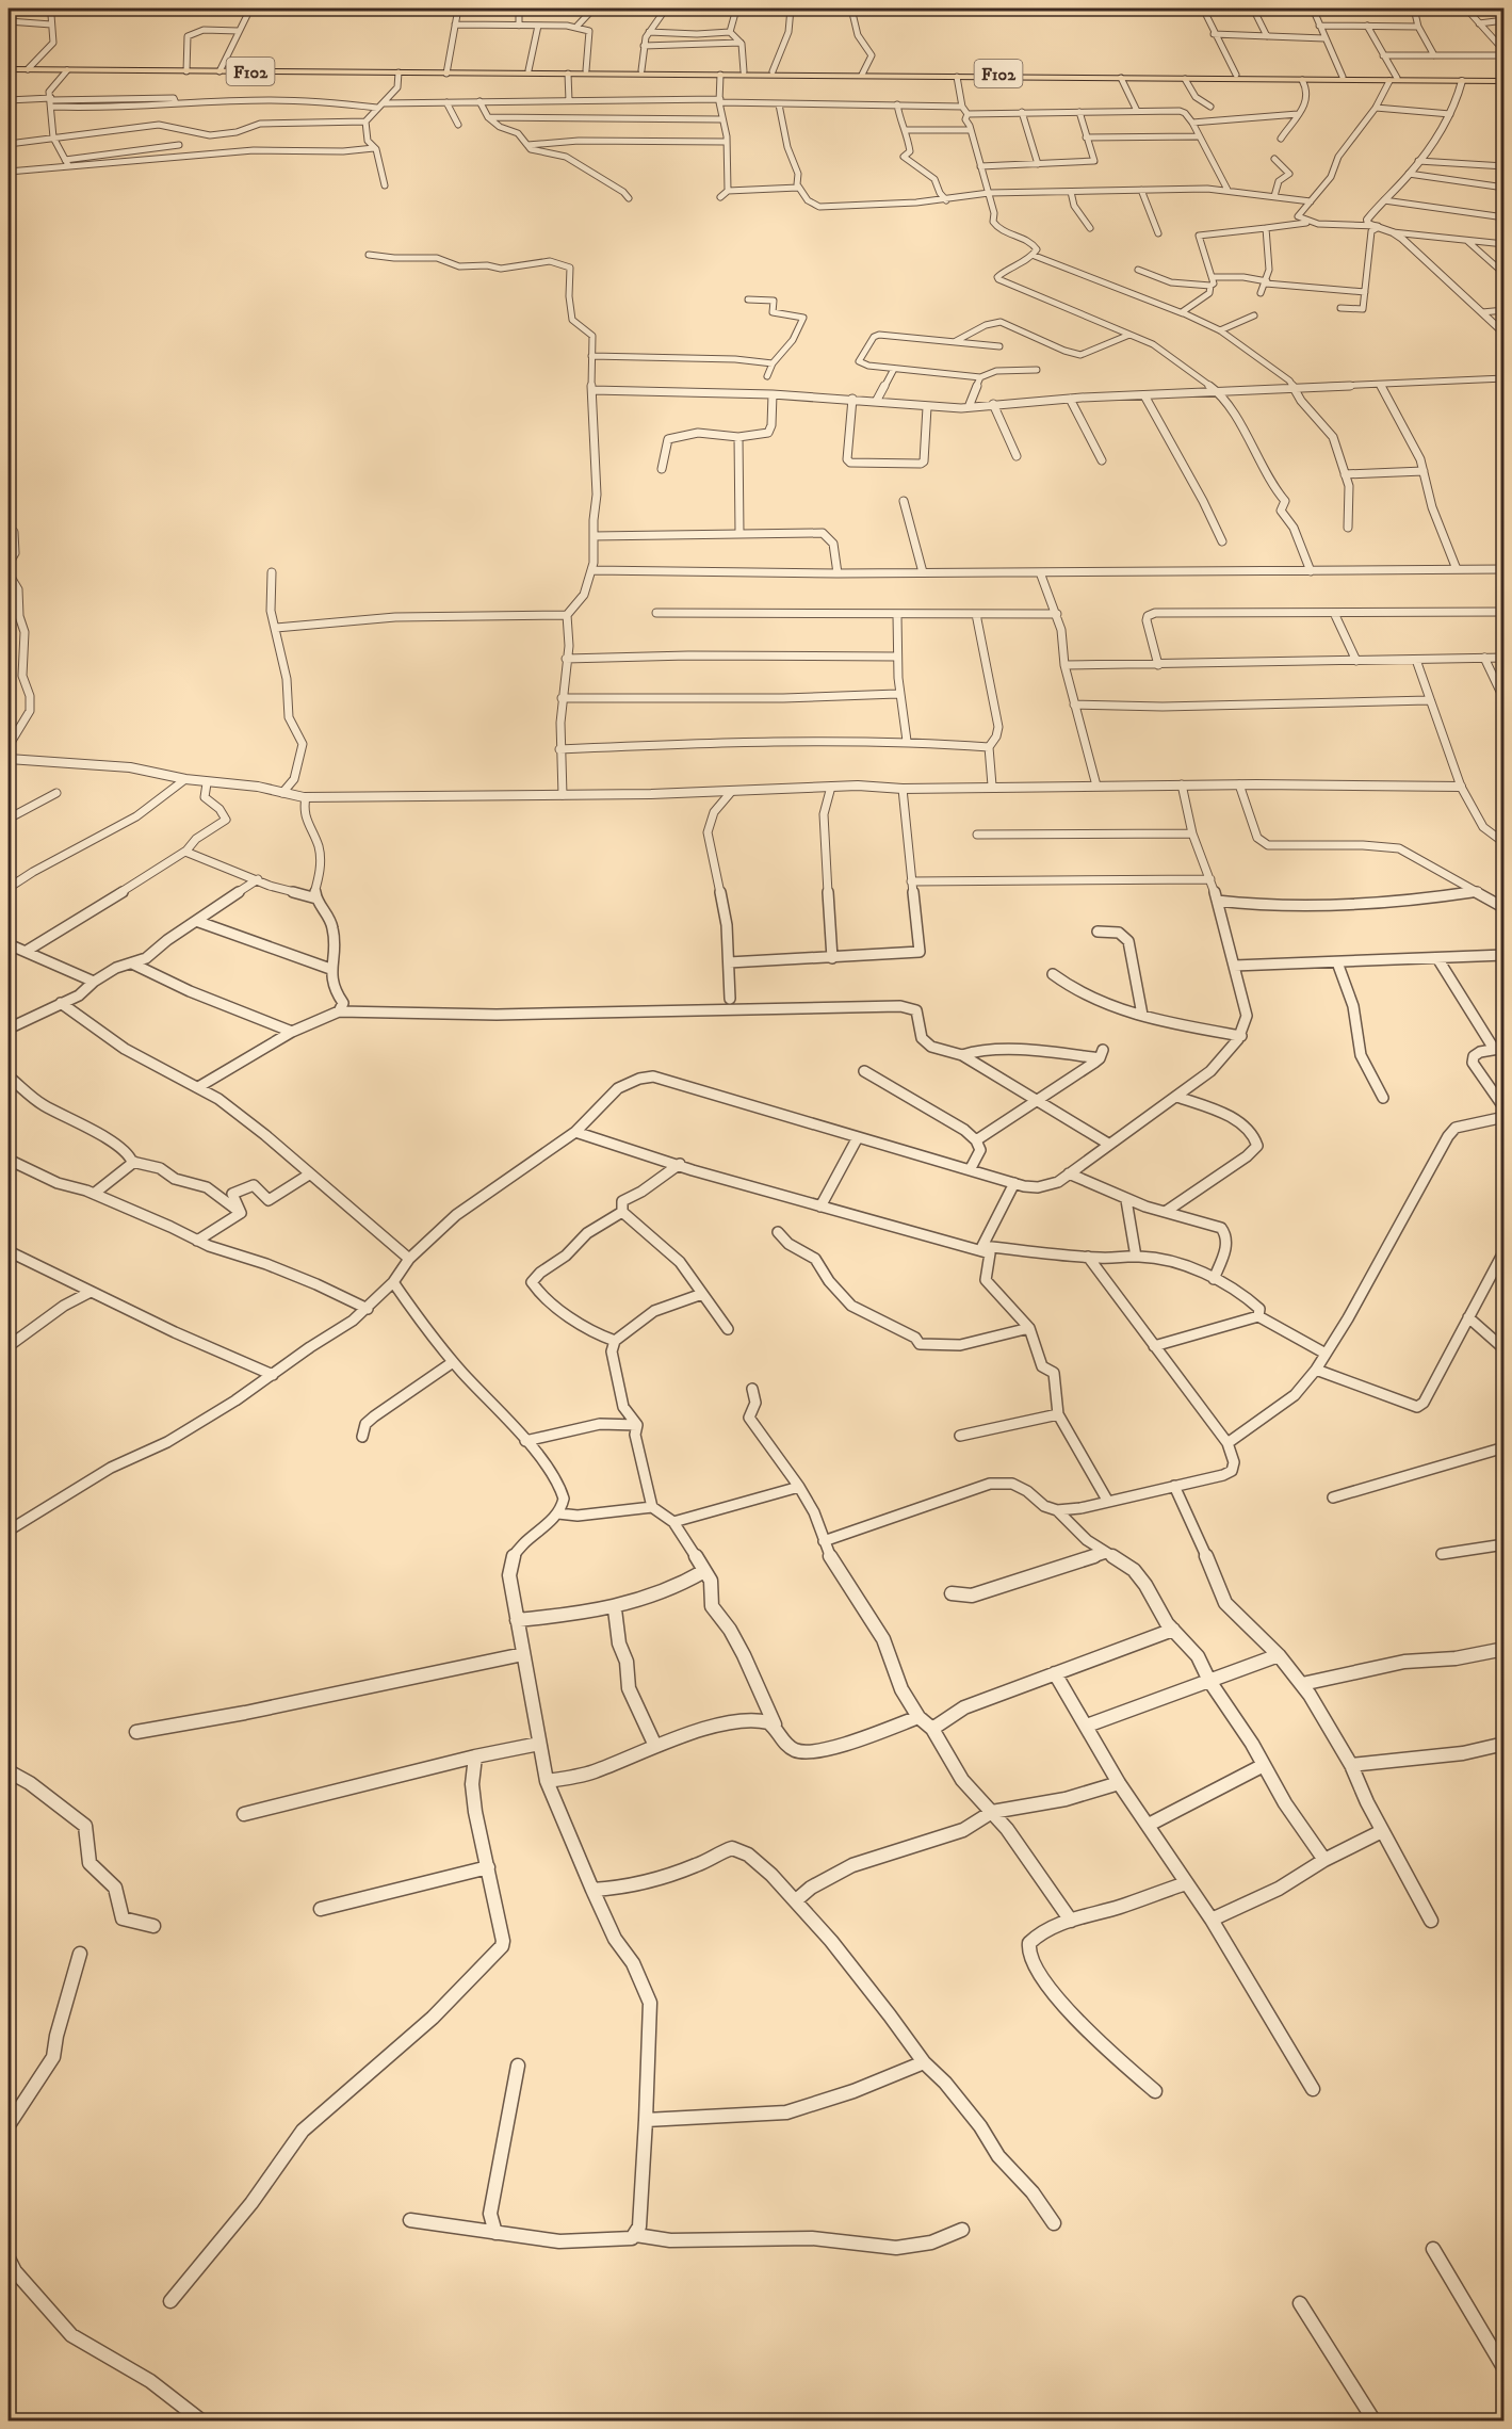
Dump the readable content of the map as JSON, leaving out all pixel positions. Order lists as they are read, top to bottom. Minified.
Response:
{"streets":{"main road":["F102"]}}
